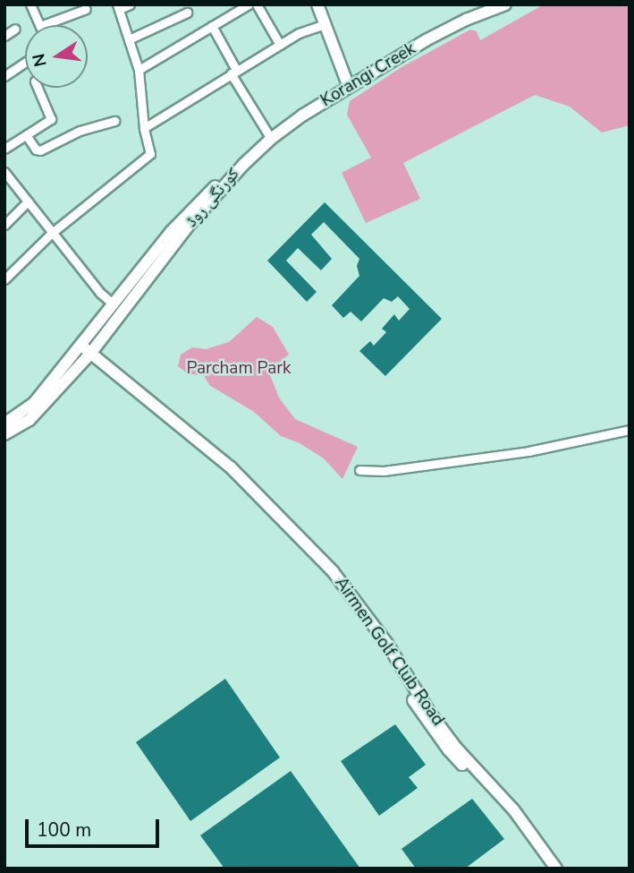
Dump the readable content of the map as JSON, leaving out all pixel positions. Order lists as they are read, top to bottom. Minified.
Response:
{"streets":{"street":["Korangi Creek","کورنگی روڈ","Airmen Golf Club Road"]},"crossings":[["Korangi Creek","کورنگی روڈ"],["کورنگی روڈ","Airmen Golf Club Road"]],"parks":["Parcham Park"],"scale_bar":"100 m","north":"left"}
